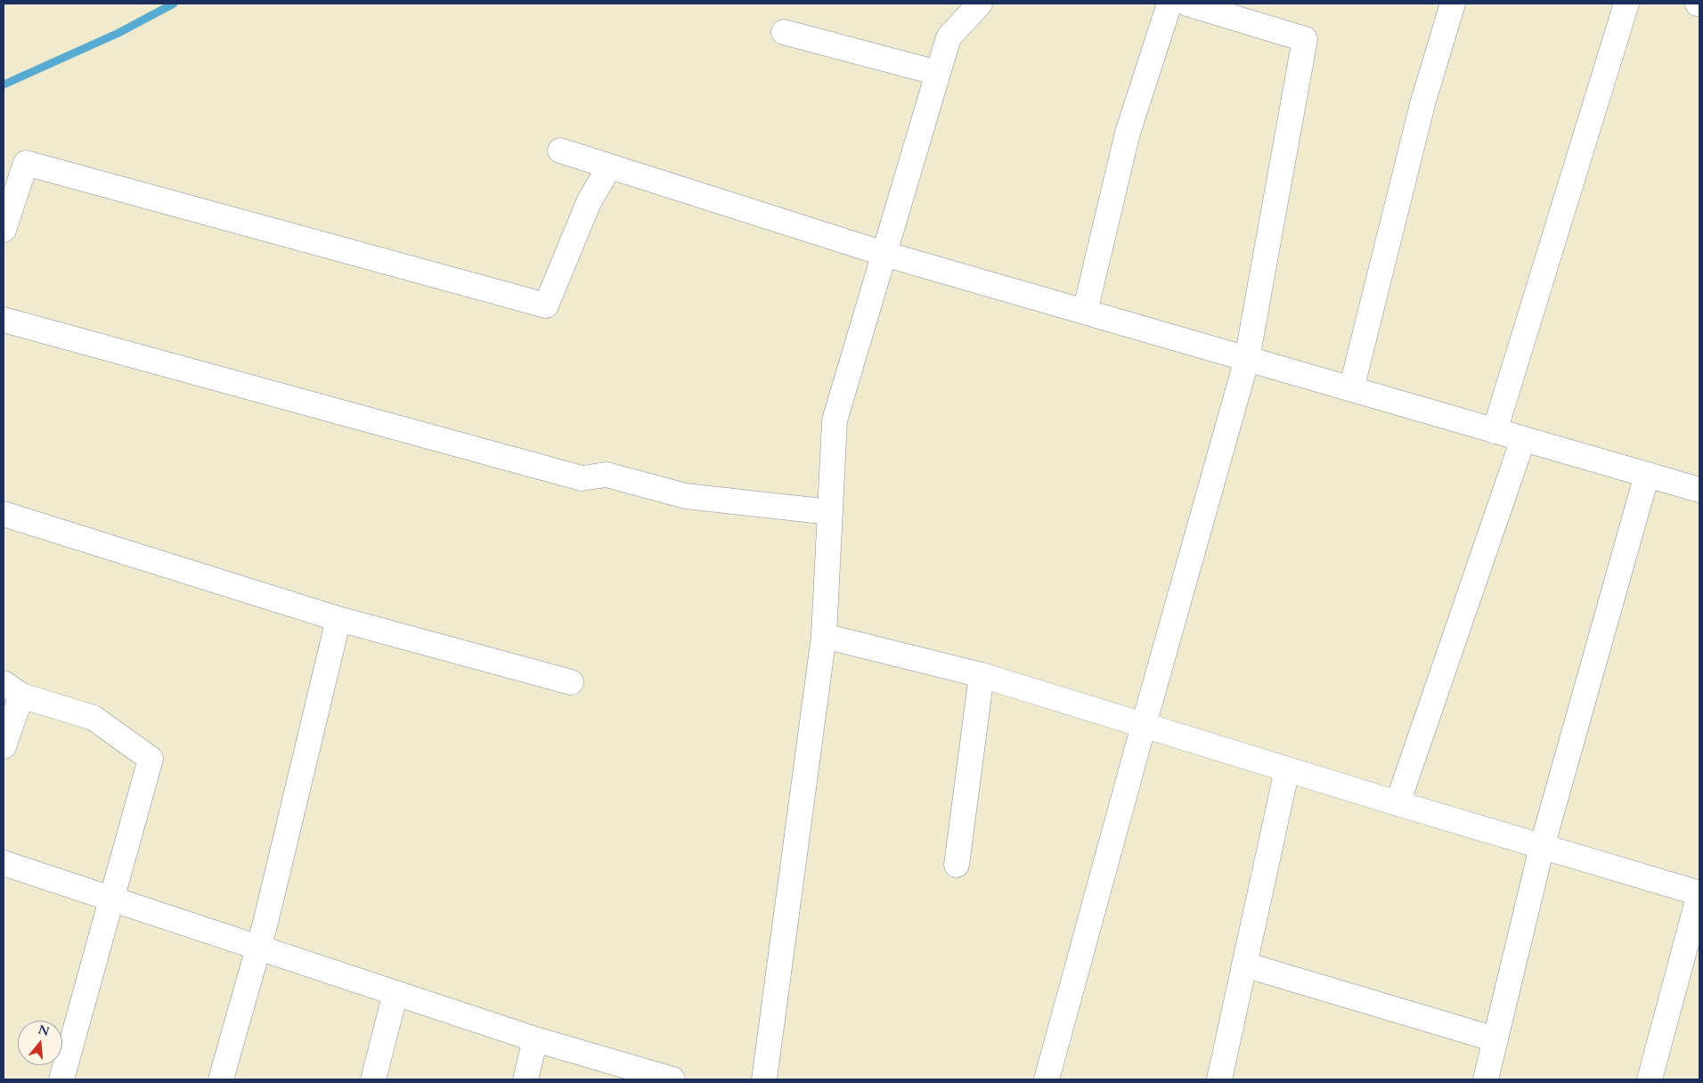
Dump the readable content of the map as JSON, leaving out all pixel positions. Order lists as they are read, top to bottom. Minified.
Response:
{"north":"top"}
